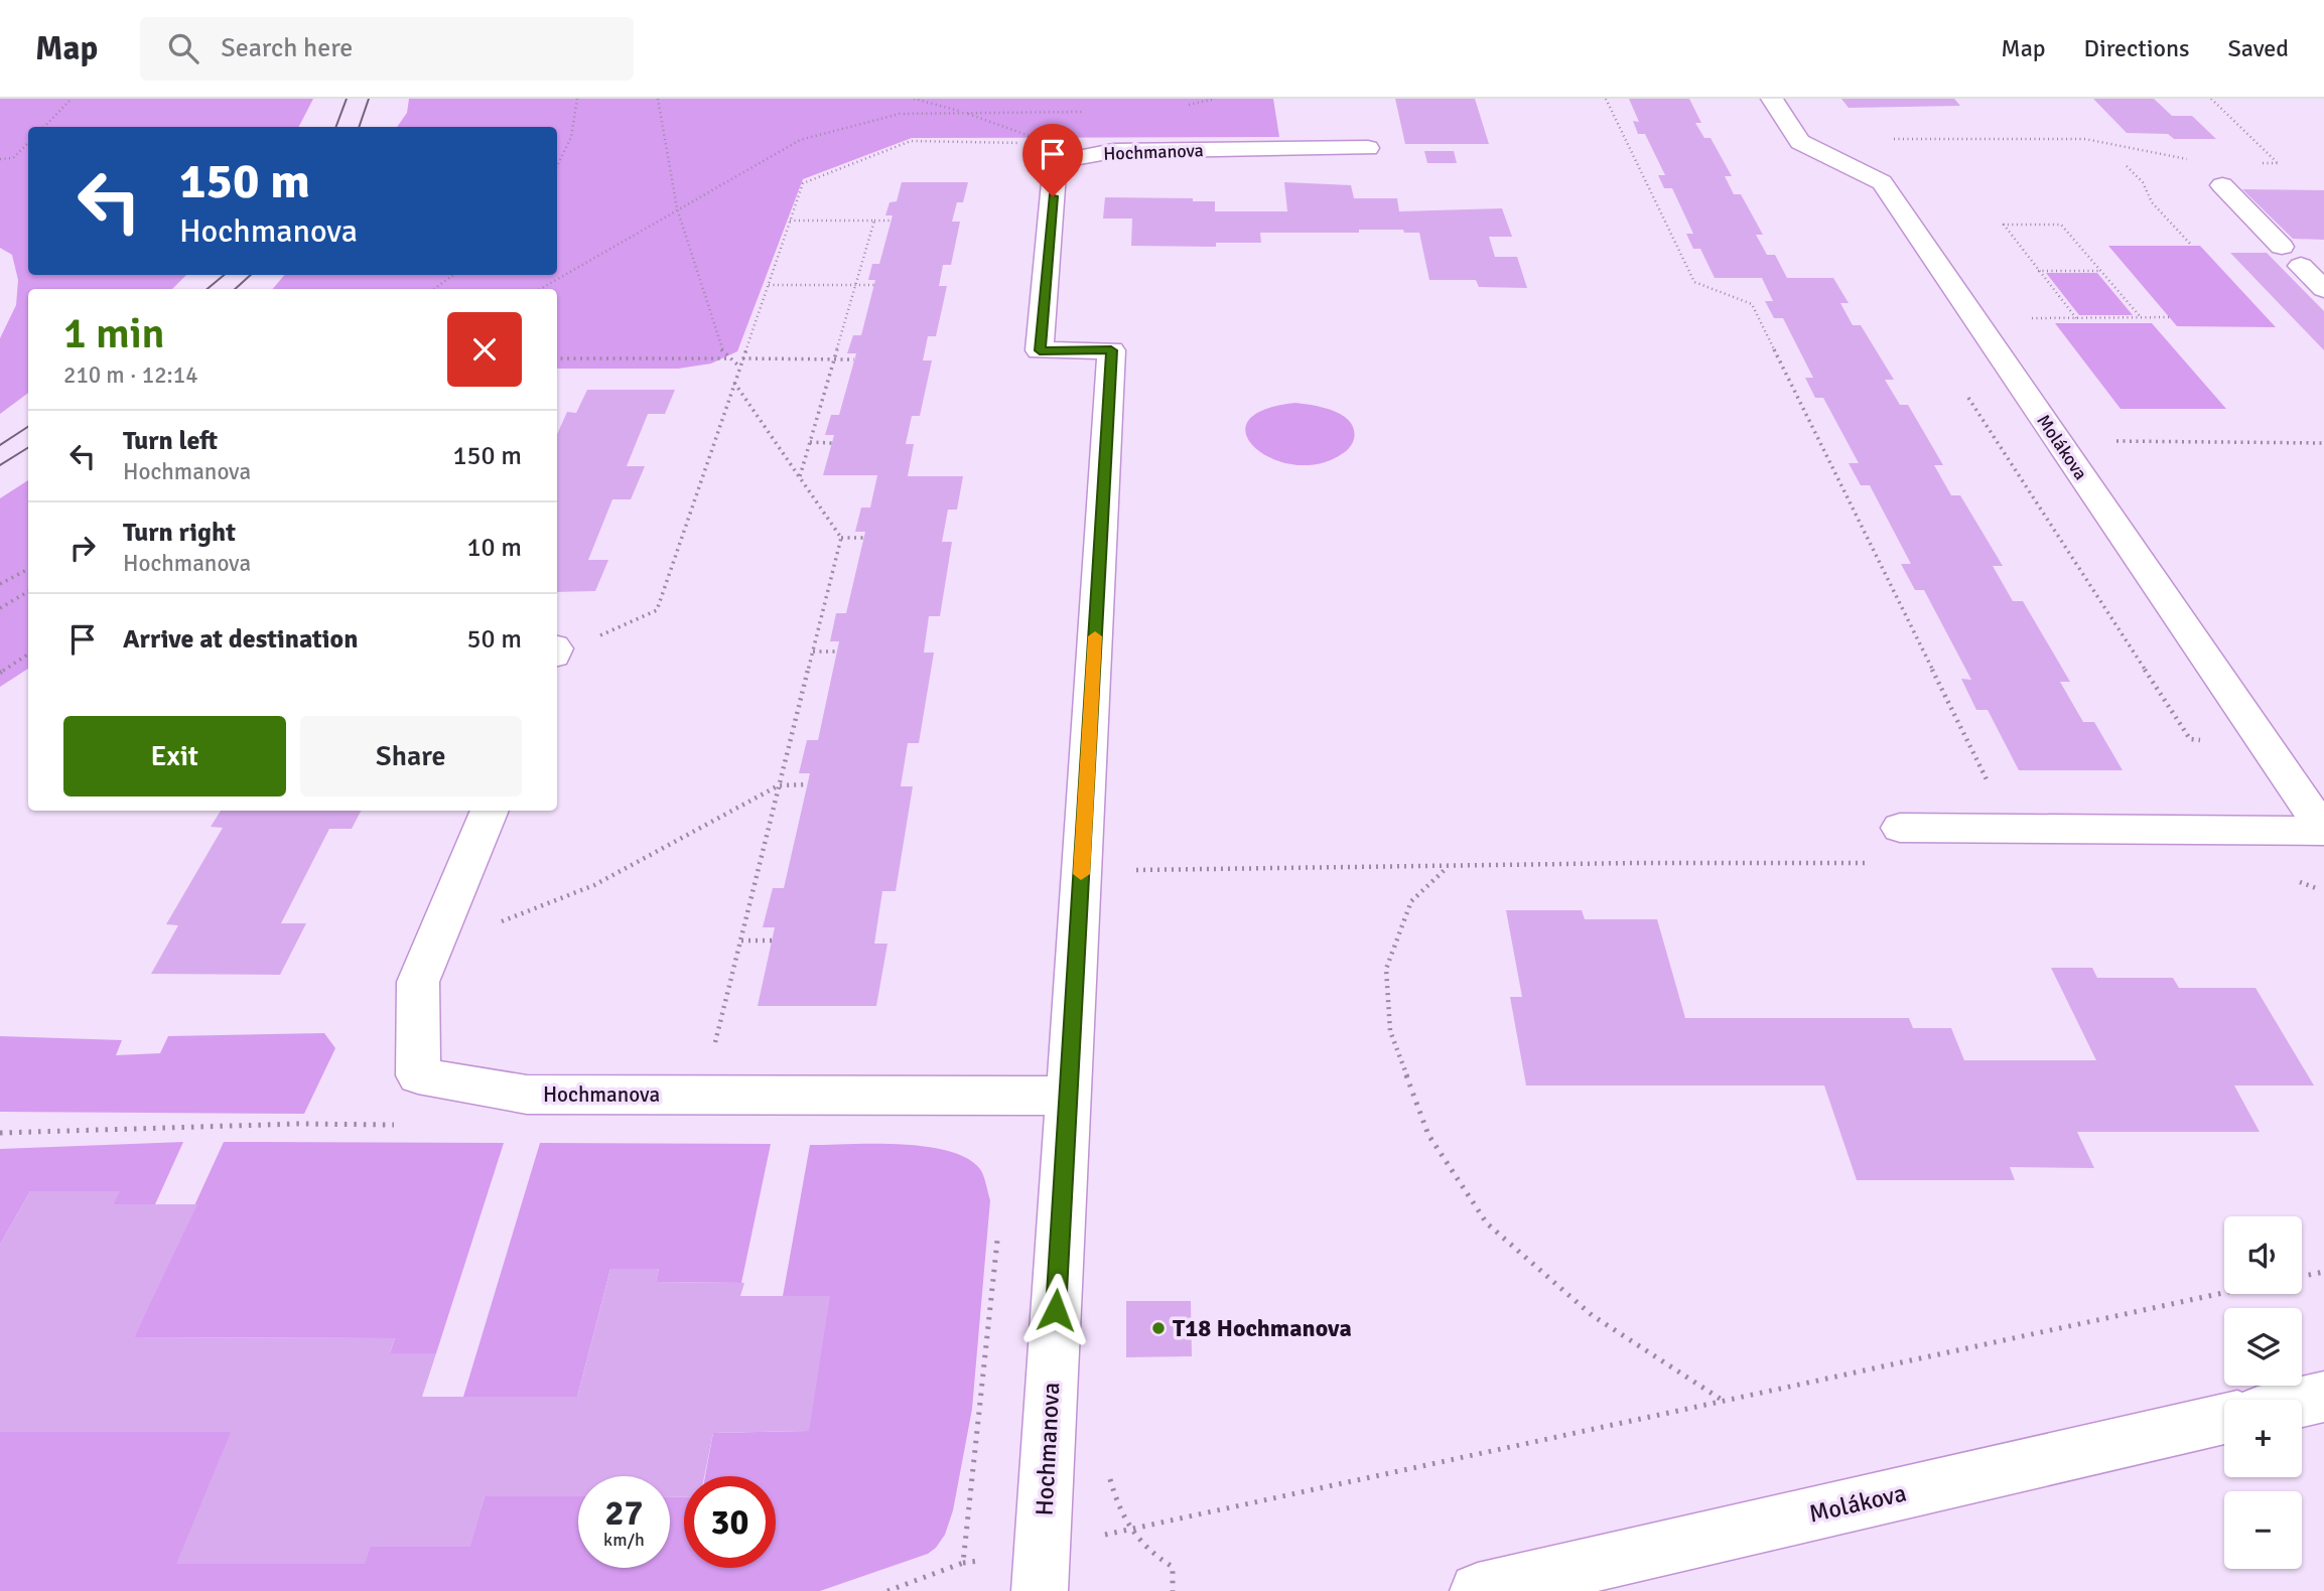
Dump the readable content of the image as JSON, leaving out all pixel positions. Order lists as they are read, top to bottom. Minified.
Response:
{"streets":{"street":["Hochmanova","Molákova"]},"places":["T18 Hochmanova"],"page":{"header":"Map","search":"Search here","nav":["Map","Directions","Saved"],"turn":["150 m","Hochmanova"],"heading":["1 min","210 m · 12:14"],"list":[{"name":"Turn left","note":"Hochmanova","value":"150 m"},{"name":"Turn right","note":"Hochmanova","value":"10 m"},{"name":"Arrive at destination","value":"50 m"}],"buttons":["Exit","Share"],"map_buttons":["+","−"],"speed":"27 km/h","limit":"30"}}
